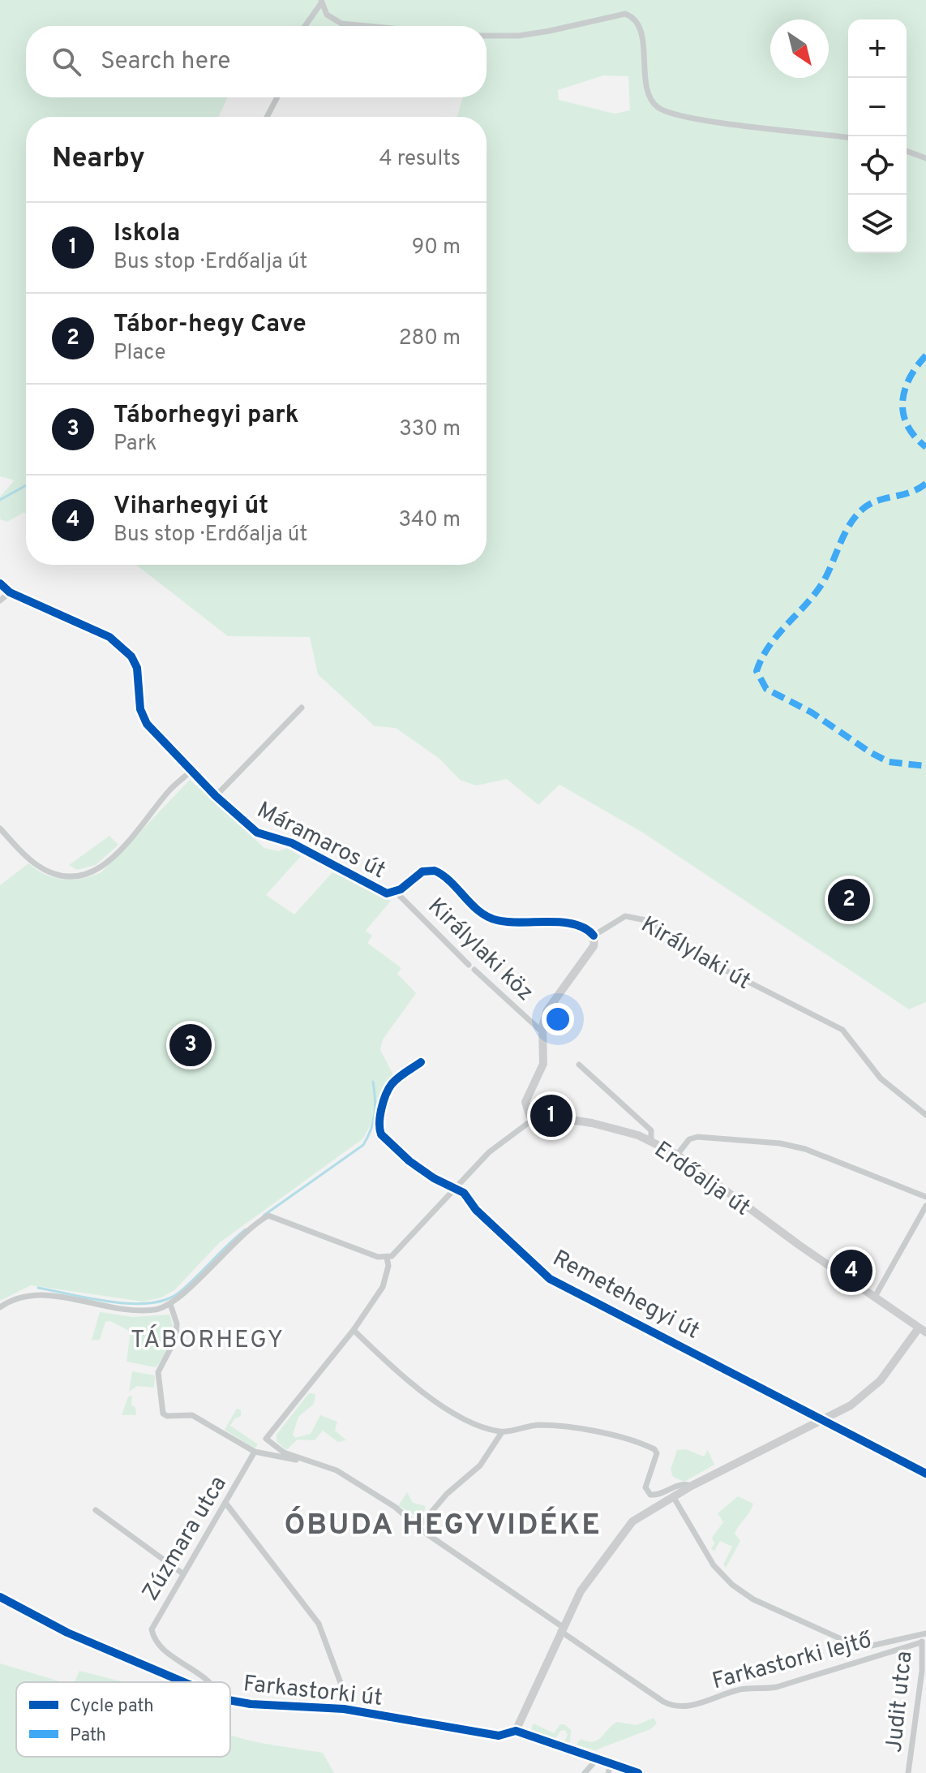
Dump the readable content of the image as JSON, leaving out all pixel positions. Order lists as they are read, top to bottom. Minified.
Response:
{"streets":{"street":["Máramaros út","Királylaki köz","Királylaki út","Erdőalja út","Remetehegyi út","Zúzmara utca","Farkastorki lejtő","Farkastorki út","Judit utca"]},"crossings":[["Máramaros út","Királylaki köz"],["Máramaros út","Királylaki út"],["Farkastorki lejtő","Judit utca"]],"districts":["TÁBORHEGY","ÓBUDA HEGYVIDÉKE"],"legend":["Cycle path","Path"],"north":"bottom right","page":{"map_buttons":["+","−"],"search":"Search here","heading":["Nearby","4 results"],"list":[{"mark":"1","name":"Iskola","note":"Bus stop · Erdőalja út","value":"90 m"},{"mark":"2","name":"Tábor-hegy Cave","note":"Place","value":"280 m"},{"mark":"3","name":"Táborhegyi park","note":"Park","value":"330 m"},{"mark":"4","name":"Viharhegyi út","note":"Bus stop · Erdőalja út","value":"340 m"}],"pins":["2","3","1","4"]}}
